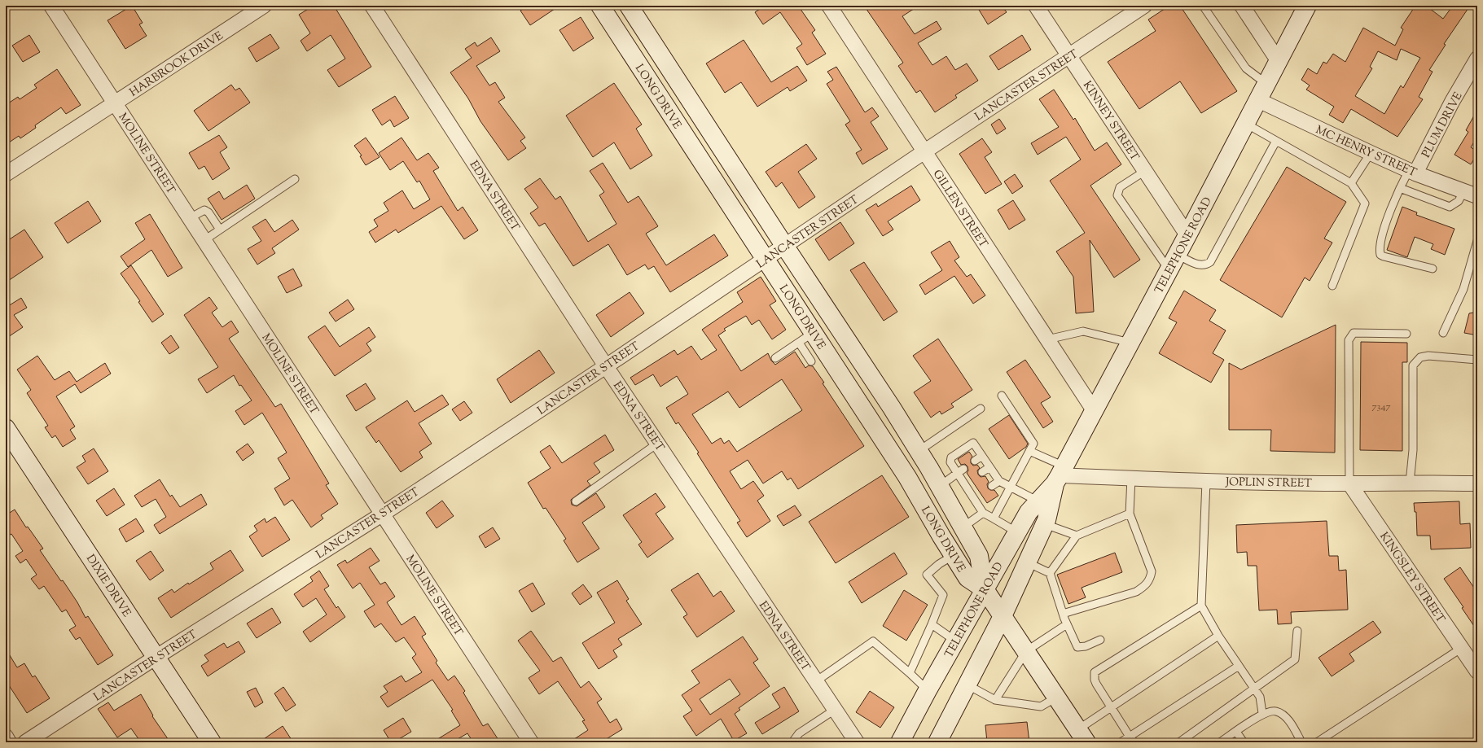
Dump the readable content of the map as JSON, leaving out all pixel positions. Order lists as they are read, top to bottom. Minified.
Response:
{"streets":{"main road":["LONG DRIVE","TELEPHONE ROAD","DIXIE DRIVE"],"street":["HARBROOK DRIVE","LANCASTER STREET","KINNEY STREET","PLUM DRIVE","MC HENRY STREET","MOLINE STREET","EDNA STREET","GILLEN STREET","JOPLIN STREET","KINGSLEY STREET"]},"crossings":[["HARBROOK DRIVE","MOLINE STREET"],["LANCASTER STREET","LONG DRIVE"],["LANCASTER STREET","KINNEY STREET"],["LANCASTER STREET","MOLINE STREET"],["LANCASTER STREET","EDNA STREET"],["LANCASTER STREET","GILLEN STREET"],["LANCASTER STREET","DIXIE DRIVE"],["LONG DRIVE","TELEPHONE ROAD"],["KINNEY STREET","TELEPHONE ROAD"],["PLUM DRIVE","MC HENRY STREET"],["MC HENRY STREET","TELEPHONE ROAD"],["GILLEN STREET","TELEPHONE ROAD"],["TELEPHONE ROAD","JOPLIN STREET"],["JOPLIN STREET","KINGSLEY STREET"]],"house_numbers":["7347"]}
